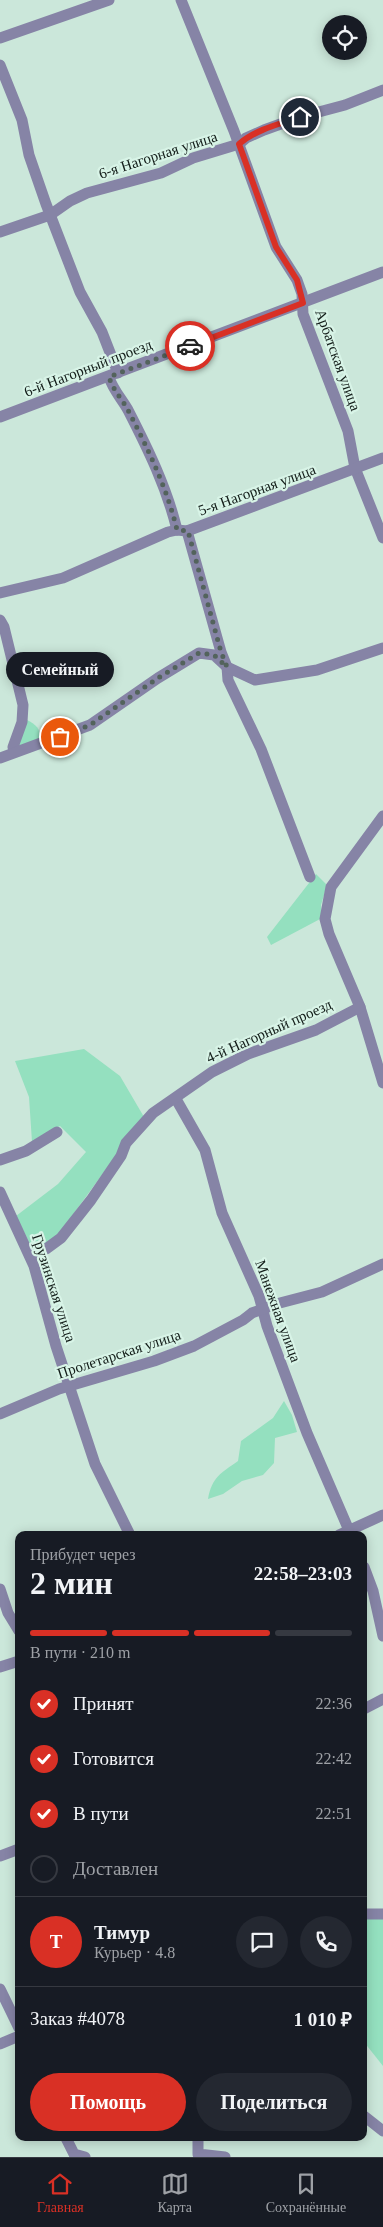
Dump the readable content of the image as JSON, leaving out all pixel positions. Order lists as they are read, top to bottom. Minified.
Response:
{"streets":{"street":["6-я Нагорная улица","Арбатская улица","6-й Нагорный проезд","5-я Нагорная улица","4-й Нагорный проезд","Грузинская улица","Манежная улица","Пролетарская улица"]},"crossings":[["6-я Нагорная улица","Арбатская улица"],["Арбатская улица","6-й Нагорный проезд"],["Арбатская улица","5-я Нагорная улица"],["4-й Нагорный проезд","Грузинская улица"],["4-й Нагорный проезд","Манежная улица"],["Грузинская улица","Пролетарская улица"],["Манежная улица","Пролетарская улица"]],"places":["Семейный"],"page":{"bubble":"Семейный","heading":["2 мин","Прибудет через","22:58–23:03"],"panel":["Тимур","Курьер · 4.8","Заказ #4078","1 010 ₽"],"bar":"В пути · 210 m","list":[["Принят","22:36"],["Готовится","22:42"],["В пути","22:51"],"Доставлен"],"round":"Т","buttons":["Помощь","Поделиться"],"tabs":["Главная","Карта","Сохранённые"]}}
